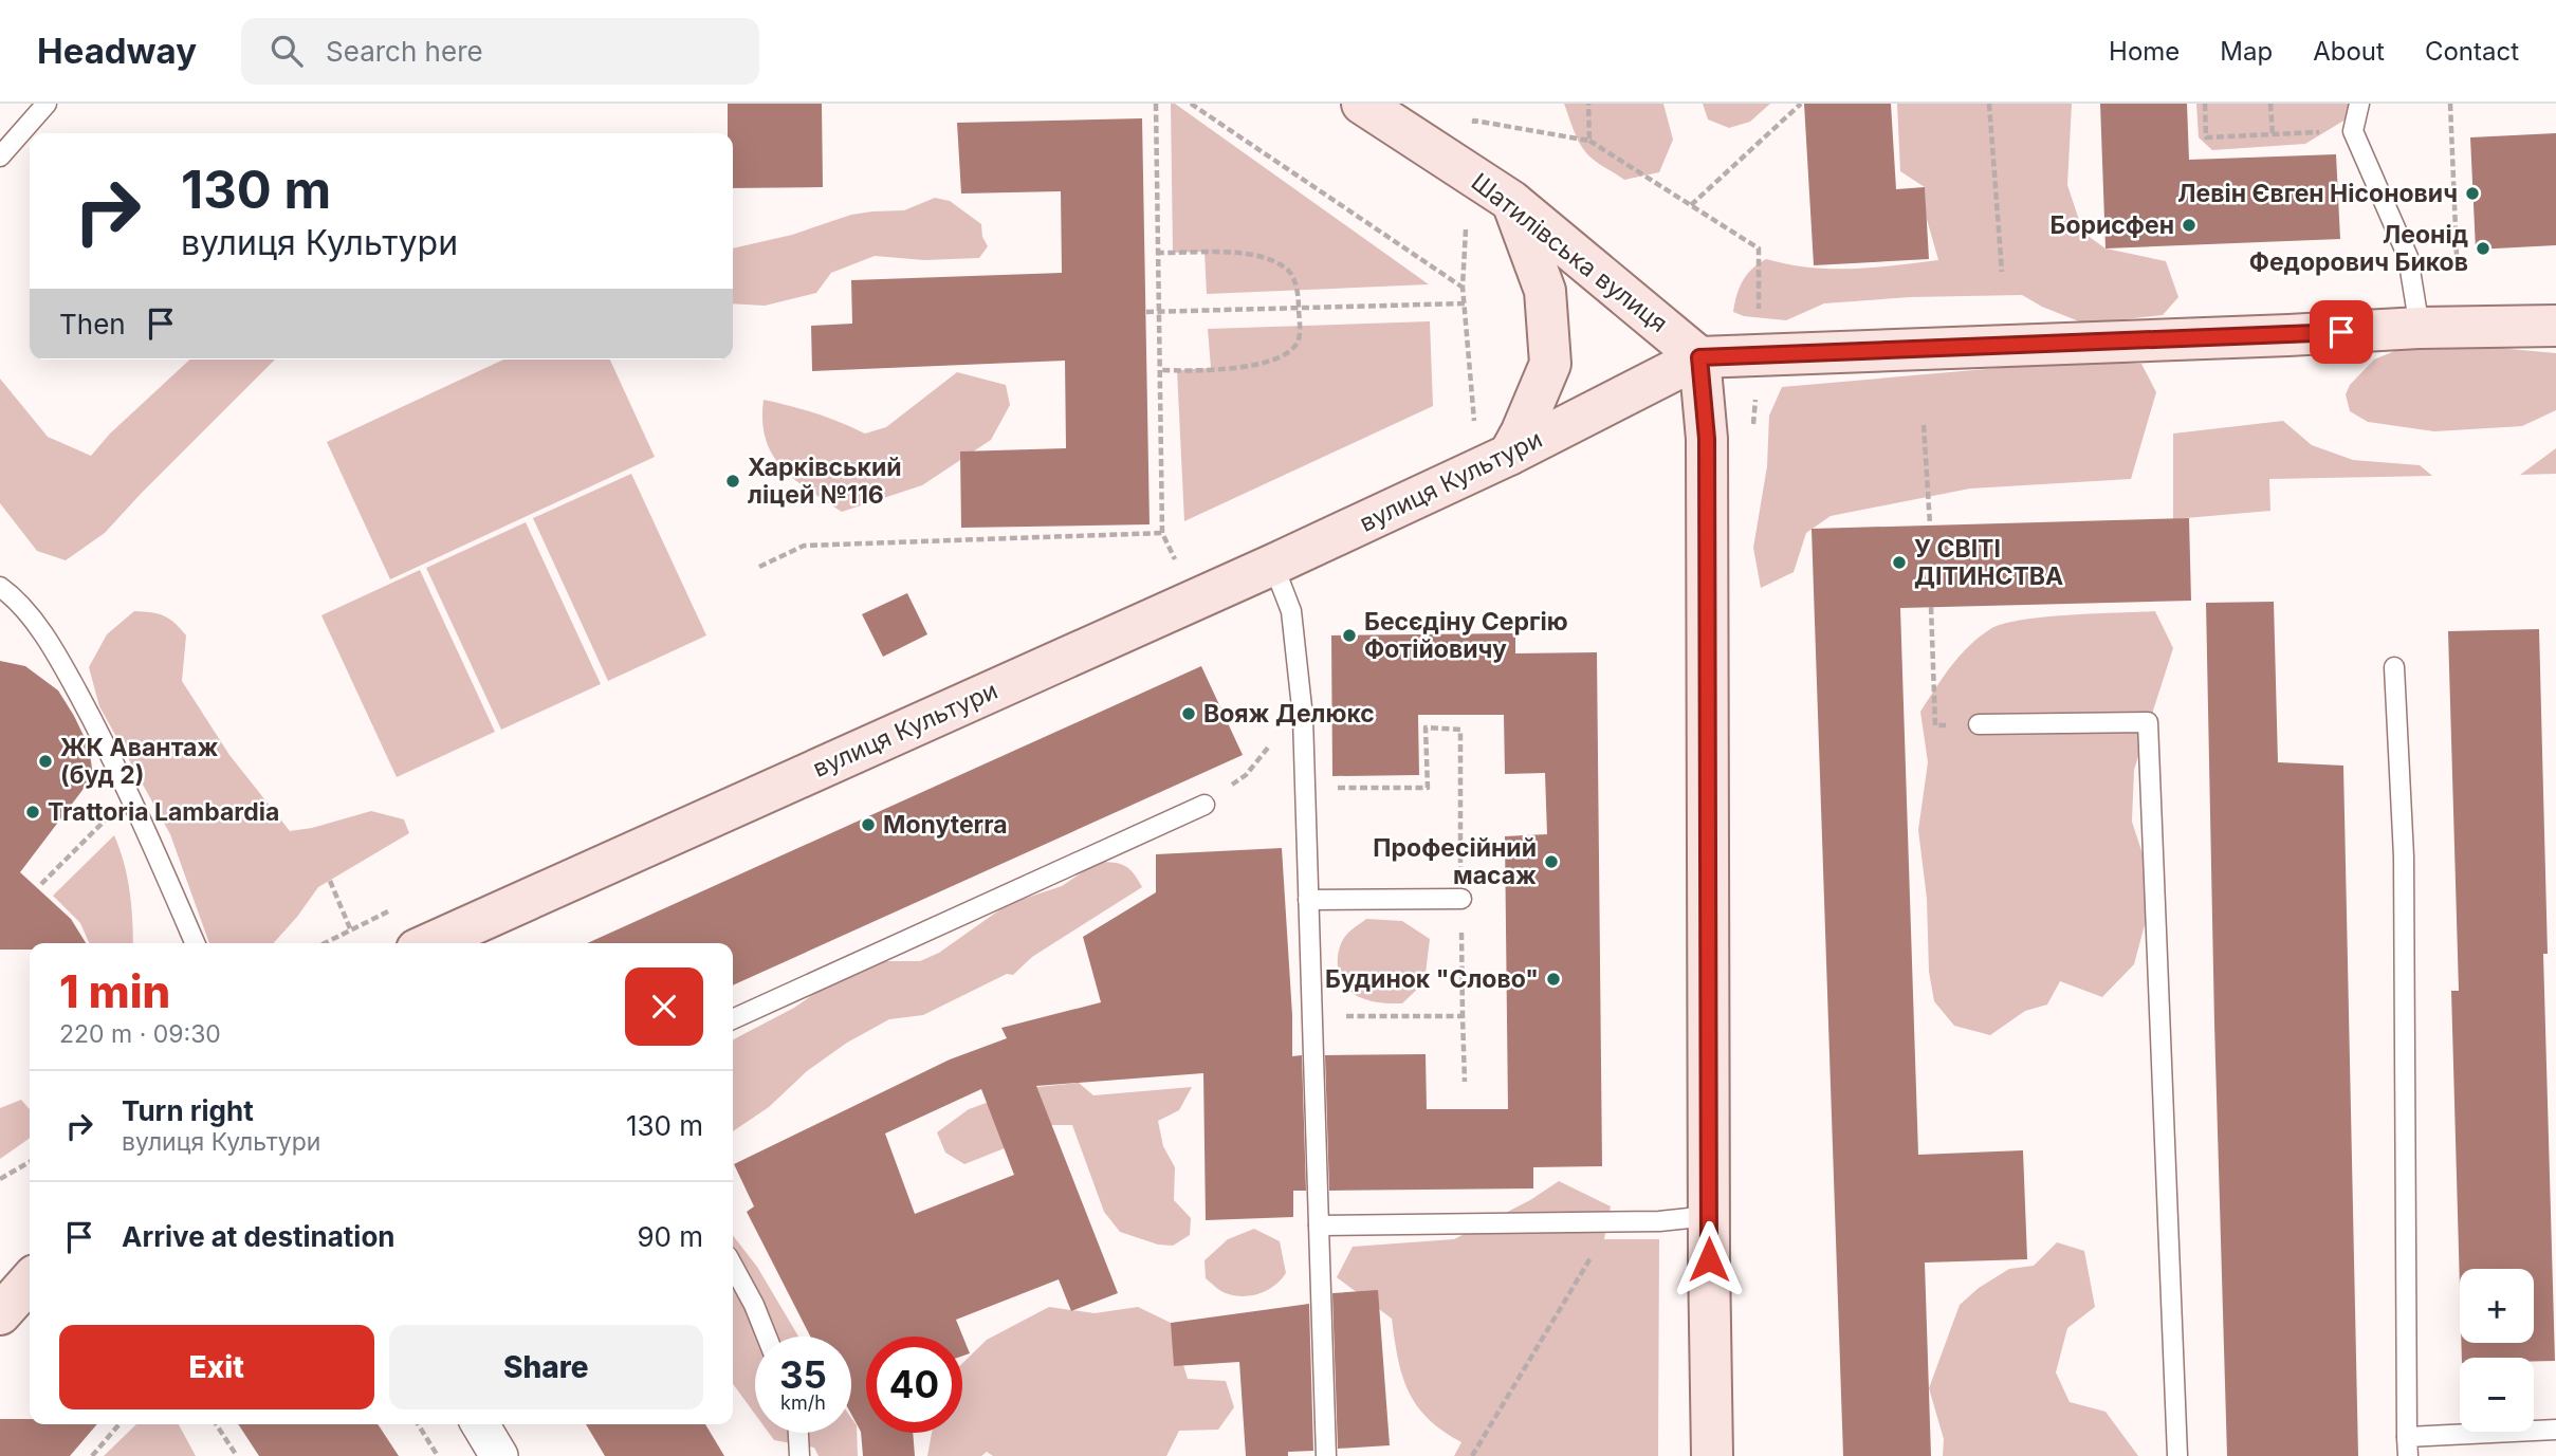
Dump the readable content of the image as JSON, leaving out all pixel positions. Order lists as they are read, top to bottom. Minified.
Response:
{"streets":{"street":["Шатилівська вулиця","вулиця Культури"]},"crossings":[["Шатилівська вулиця","вулиця Культури"]],"places":["Левін Євген Нісонович","Борисфен","Леонід Федорович Биков","Харківський ліцей №116","У СВІТІ ДІТИНСТВА","Бесєдіну Сергію Фотійовичу","Вояж Делюкс","ЖК Авантаж (буд 2)","Trattoria Lambardia","Monyterra","Професійний масаж","Будинок \"Слово\""],"page":{"header":"Headway","search":"Search here","nav":["Home","Map","About","Contact"],"turn":["130 m","вулиця Культури"],"then":"Then","heading":["1 min","220 m · 09:30"],"list":[{"name":"Turn right","note":"вулиця Культури","value":"130 m"},{"name":"Arrive at destination","value":"90 m"}],"map_buttons":["+","−"],"buttons":["Exit","Share"],"speed":"35 km/h","limit":"40"}}
